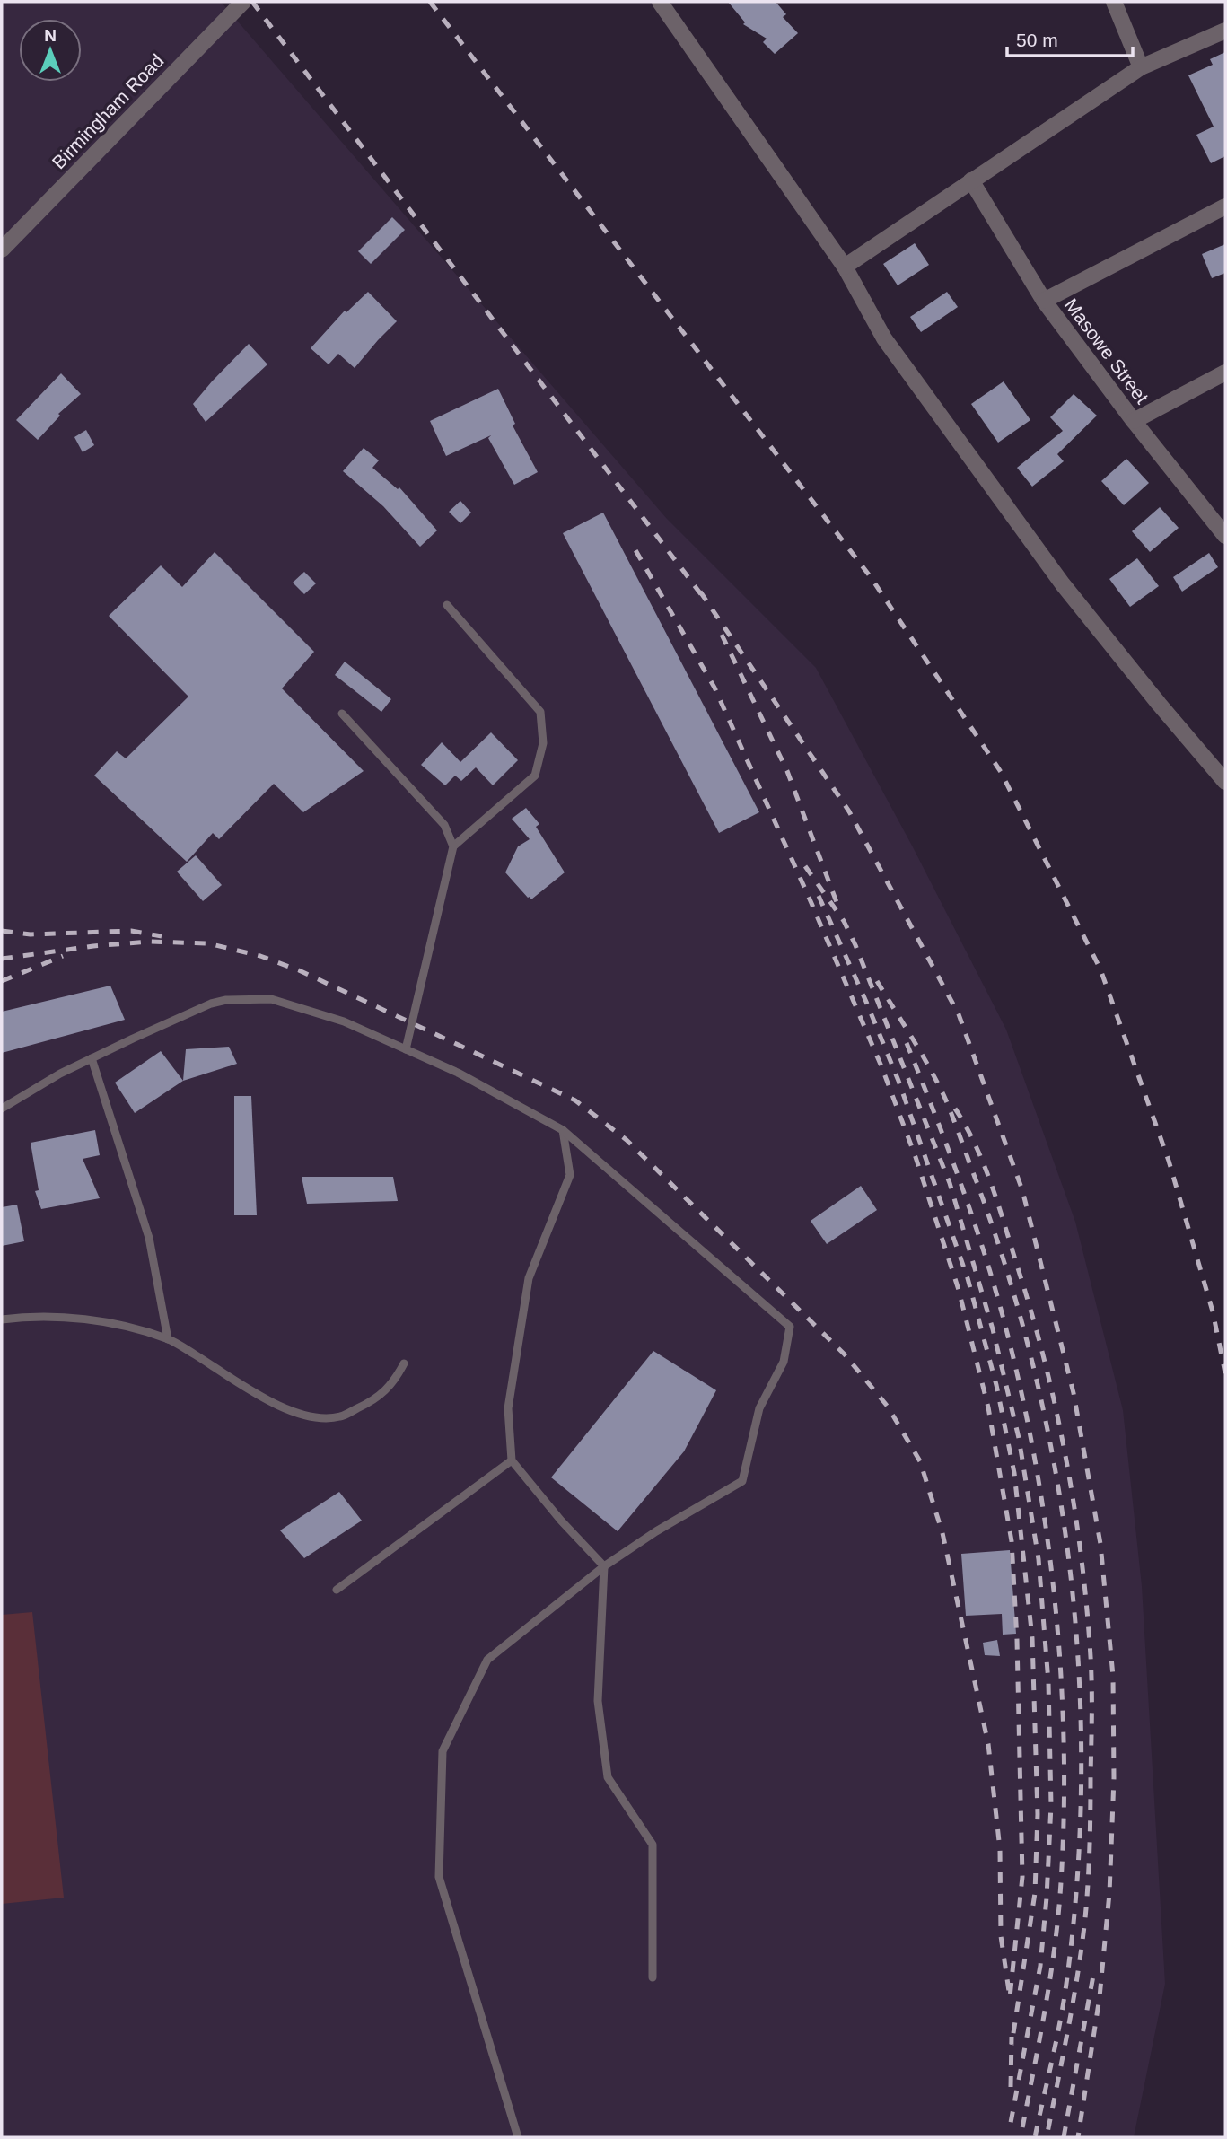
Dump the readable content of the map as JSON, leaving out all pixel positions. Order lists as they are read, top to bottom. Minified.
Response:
{"streets":{"street":["Birmingham Road","Masowe Street"]},"scale_bar":"50 m","north":"top"}
